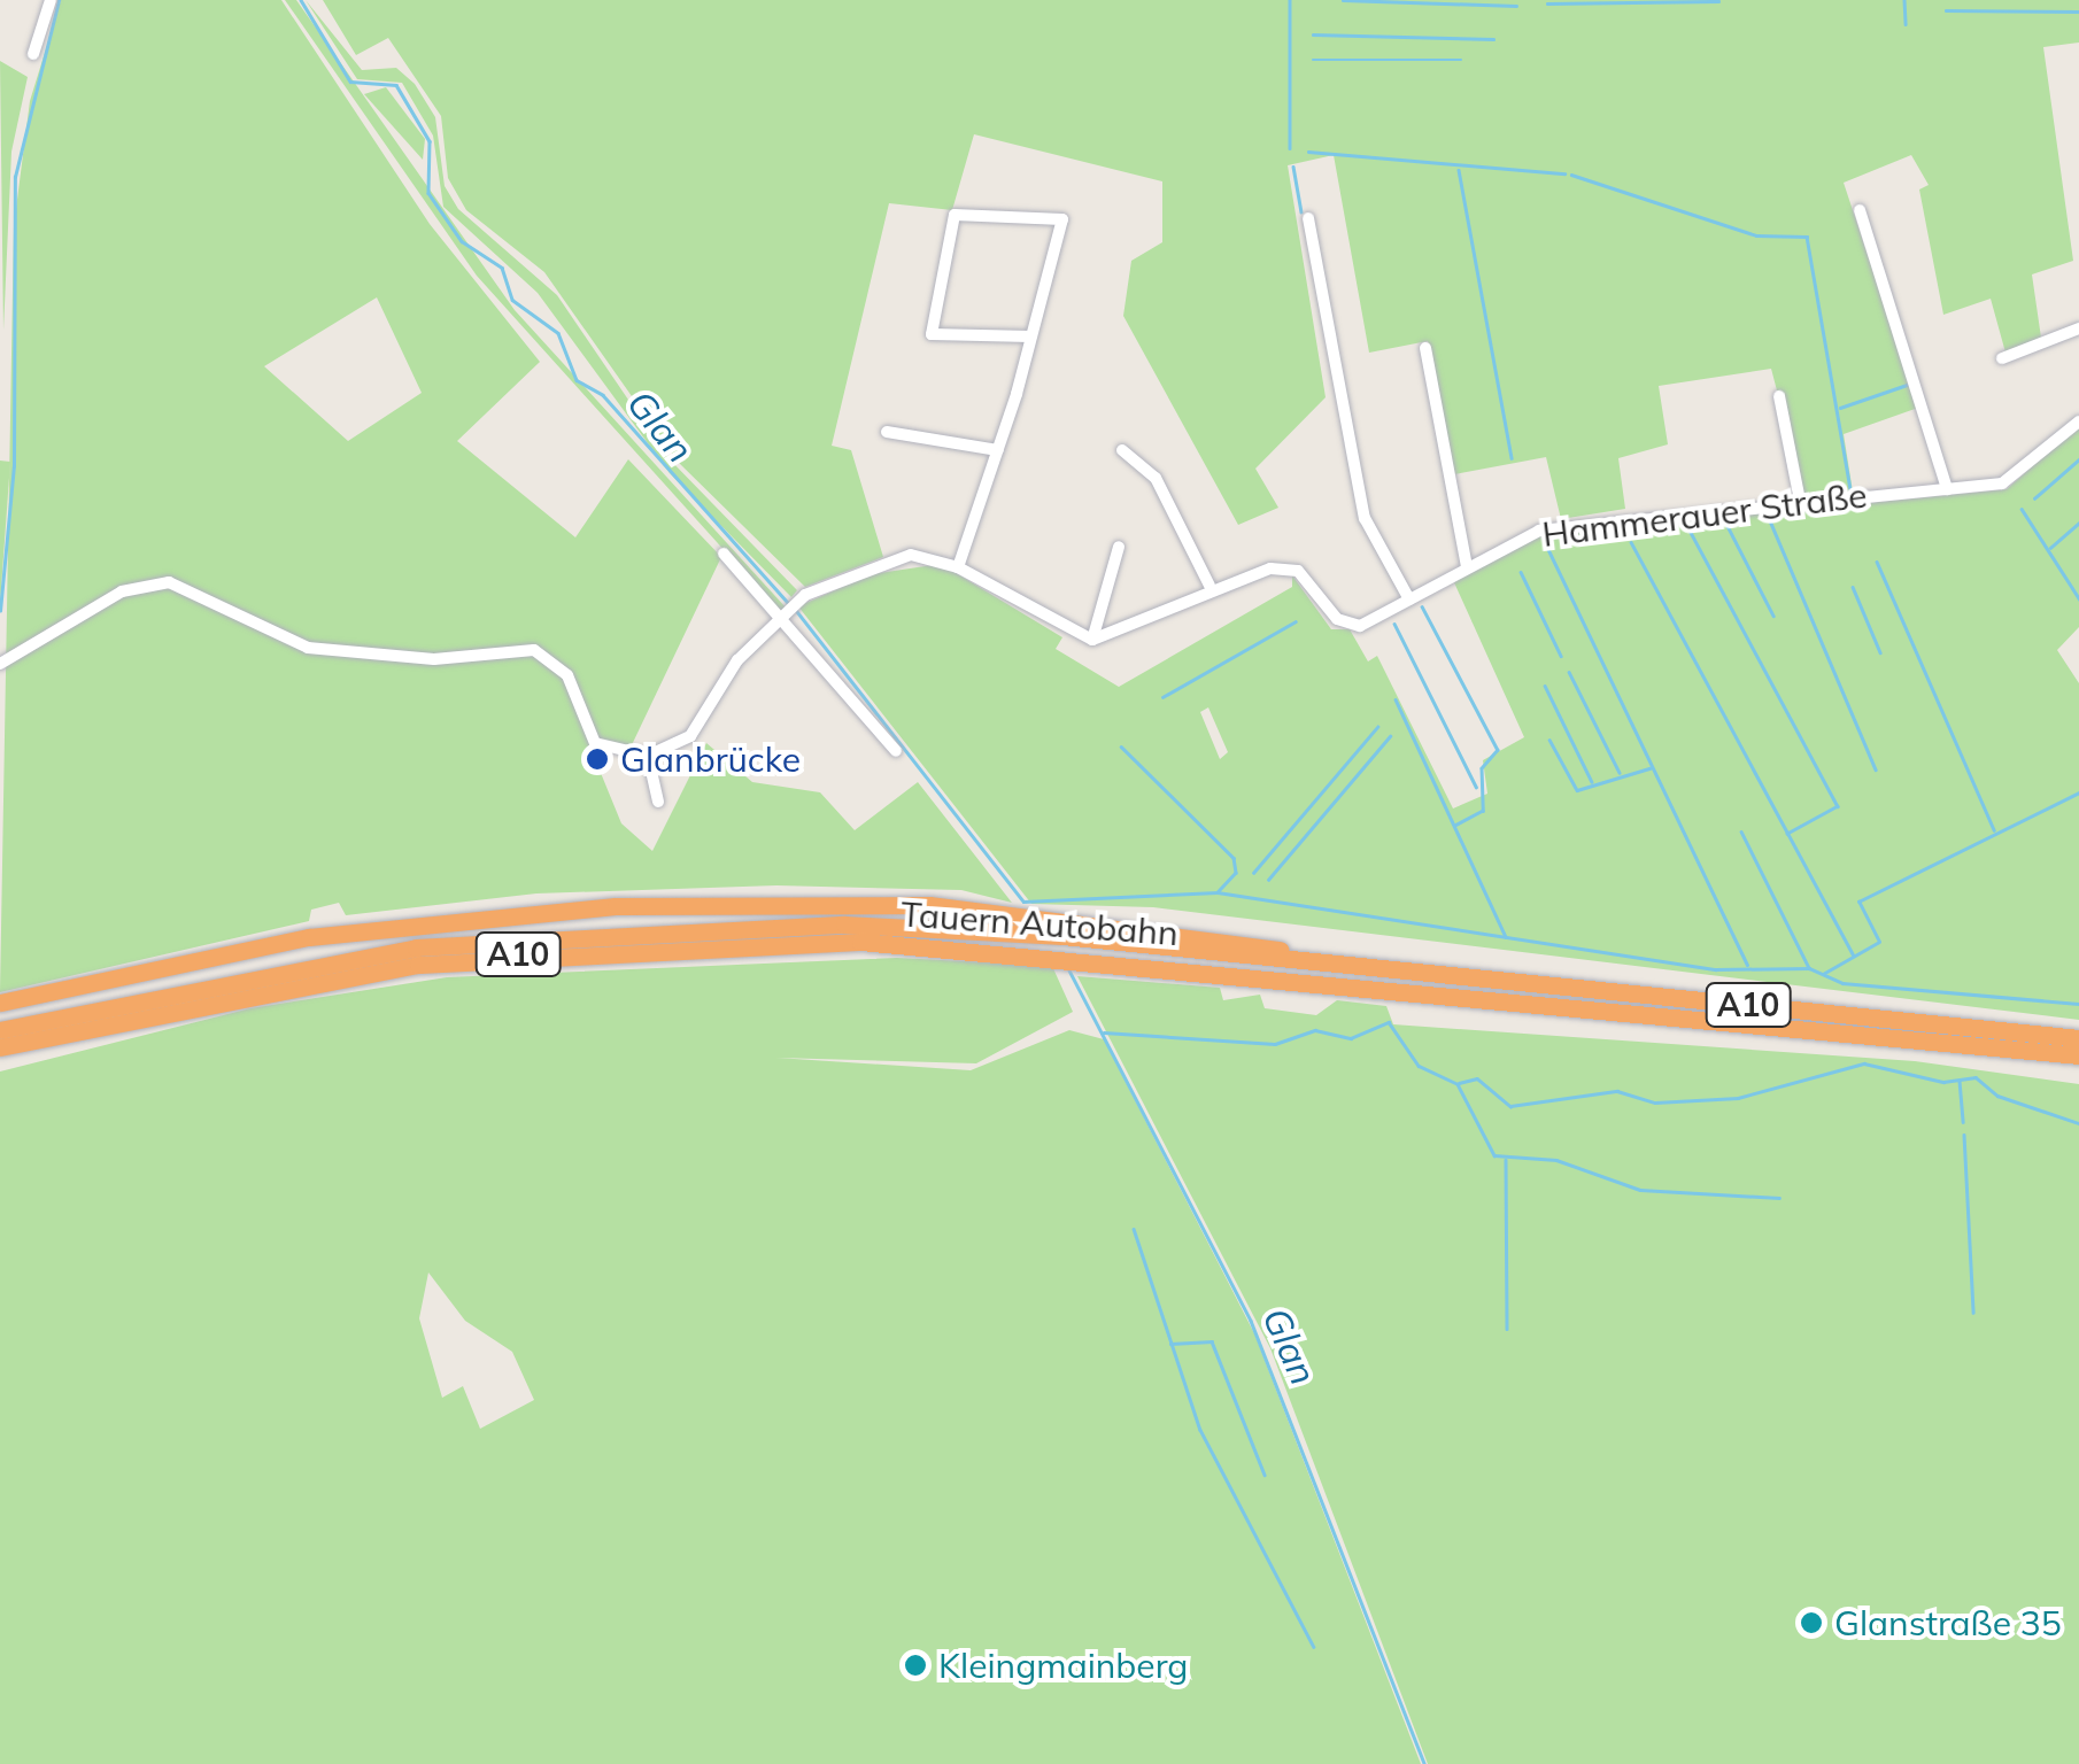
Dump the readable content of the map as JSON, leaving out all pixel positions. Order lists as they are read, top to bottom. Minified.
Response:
{"streets":{"highway":["Tauern Autobahn","A10"],"street":["Hammerauer Straße"]},"water":["Glan"],"places":["Glanbrücke","Glanstraße 35","Kleingmainberg"]}
